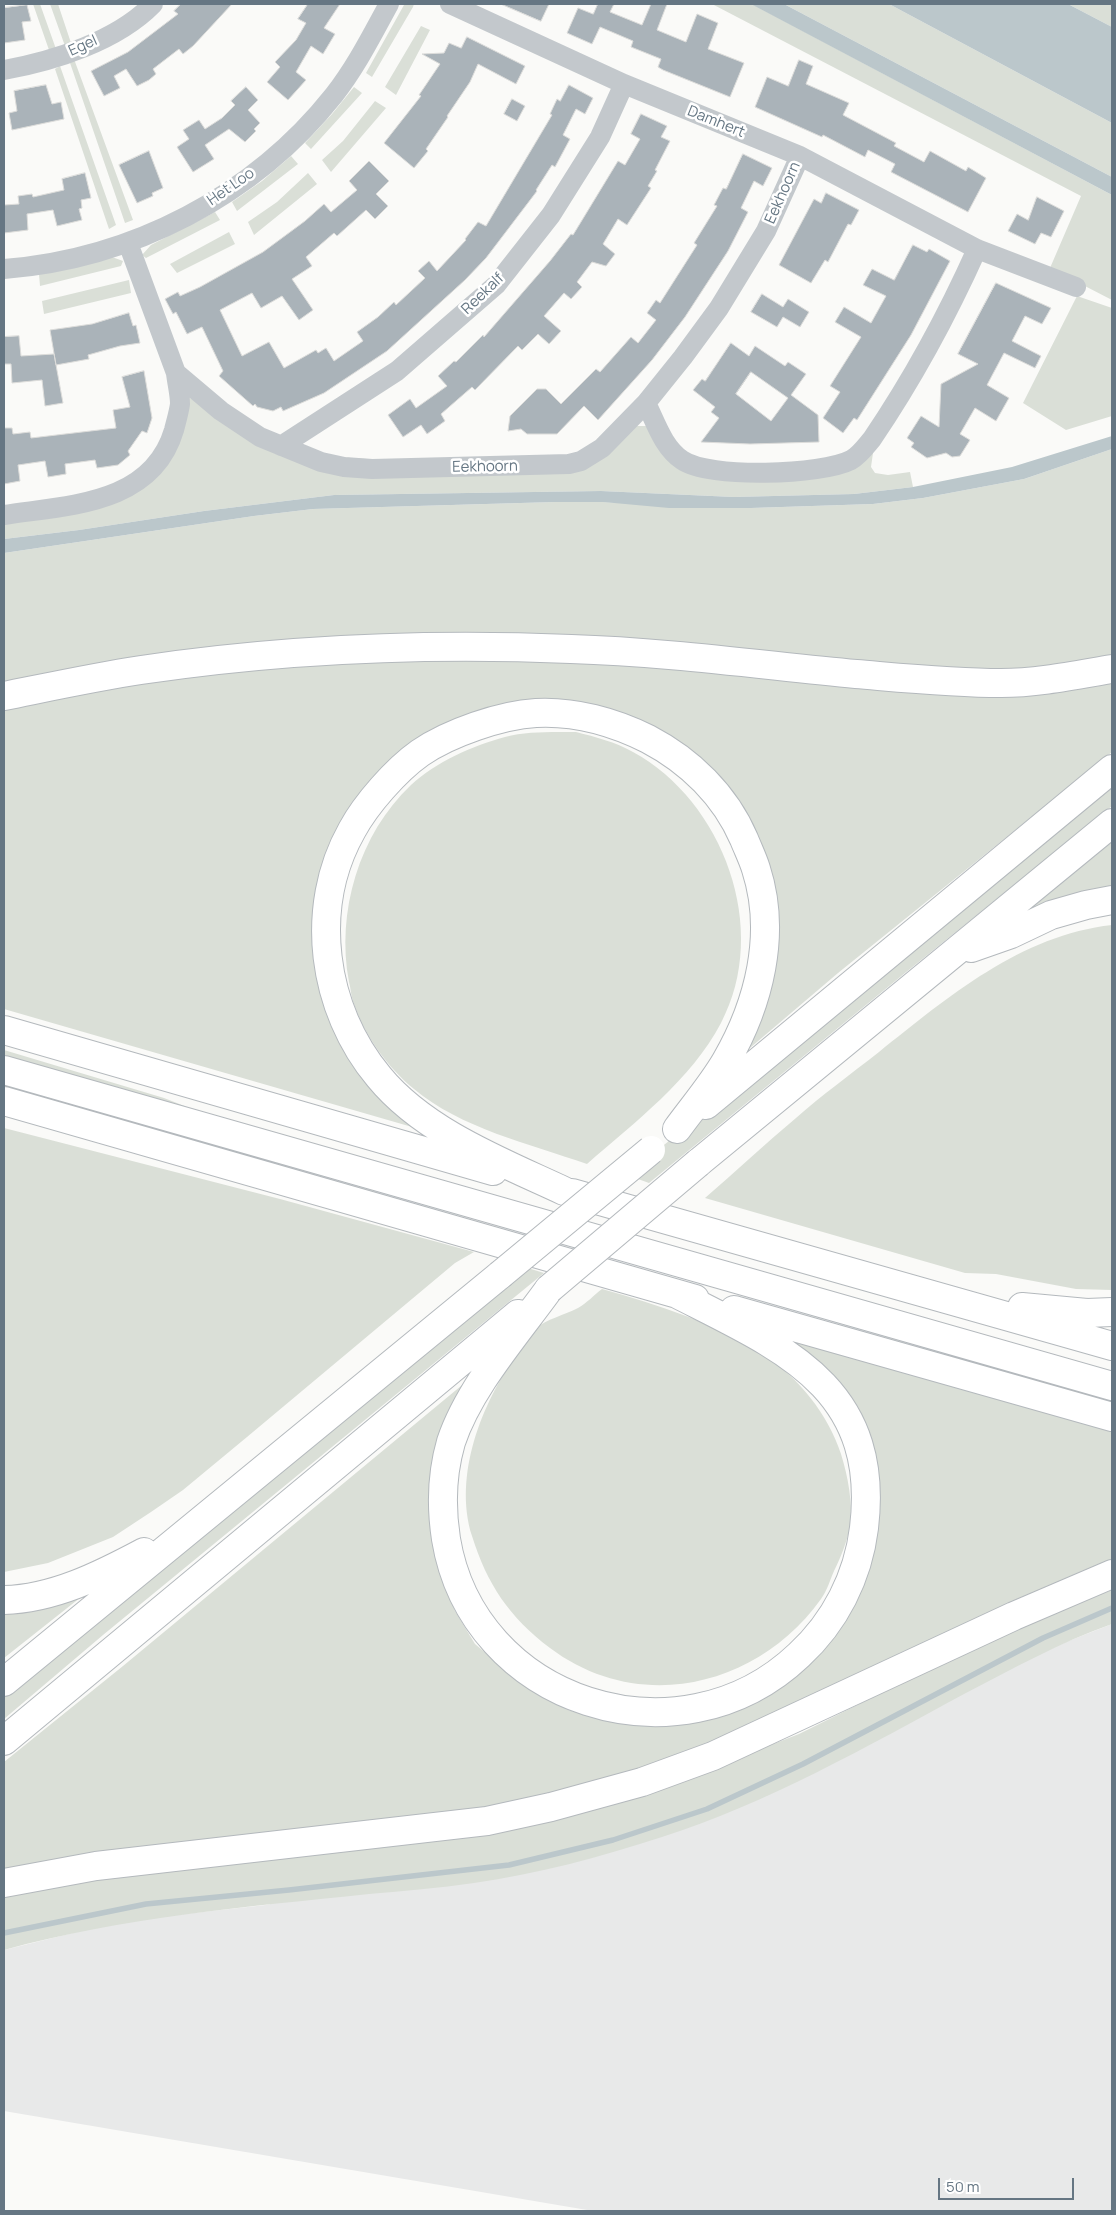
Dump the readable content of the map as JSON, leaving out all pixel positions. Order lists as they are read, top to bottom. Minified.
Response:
{"streets":{"street":["Egel","Damhert","Het Loo","Eekhoorn","Reekalf"]},"crossings":[["Damhert","Eekhoorn"],["Damhert","Reekalf"],["Eekhoorn","Reekalf"]],"scale_bar":"50 m"}
